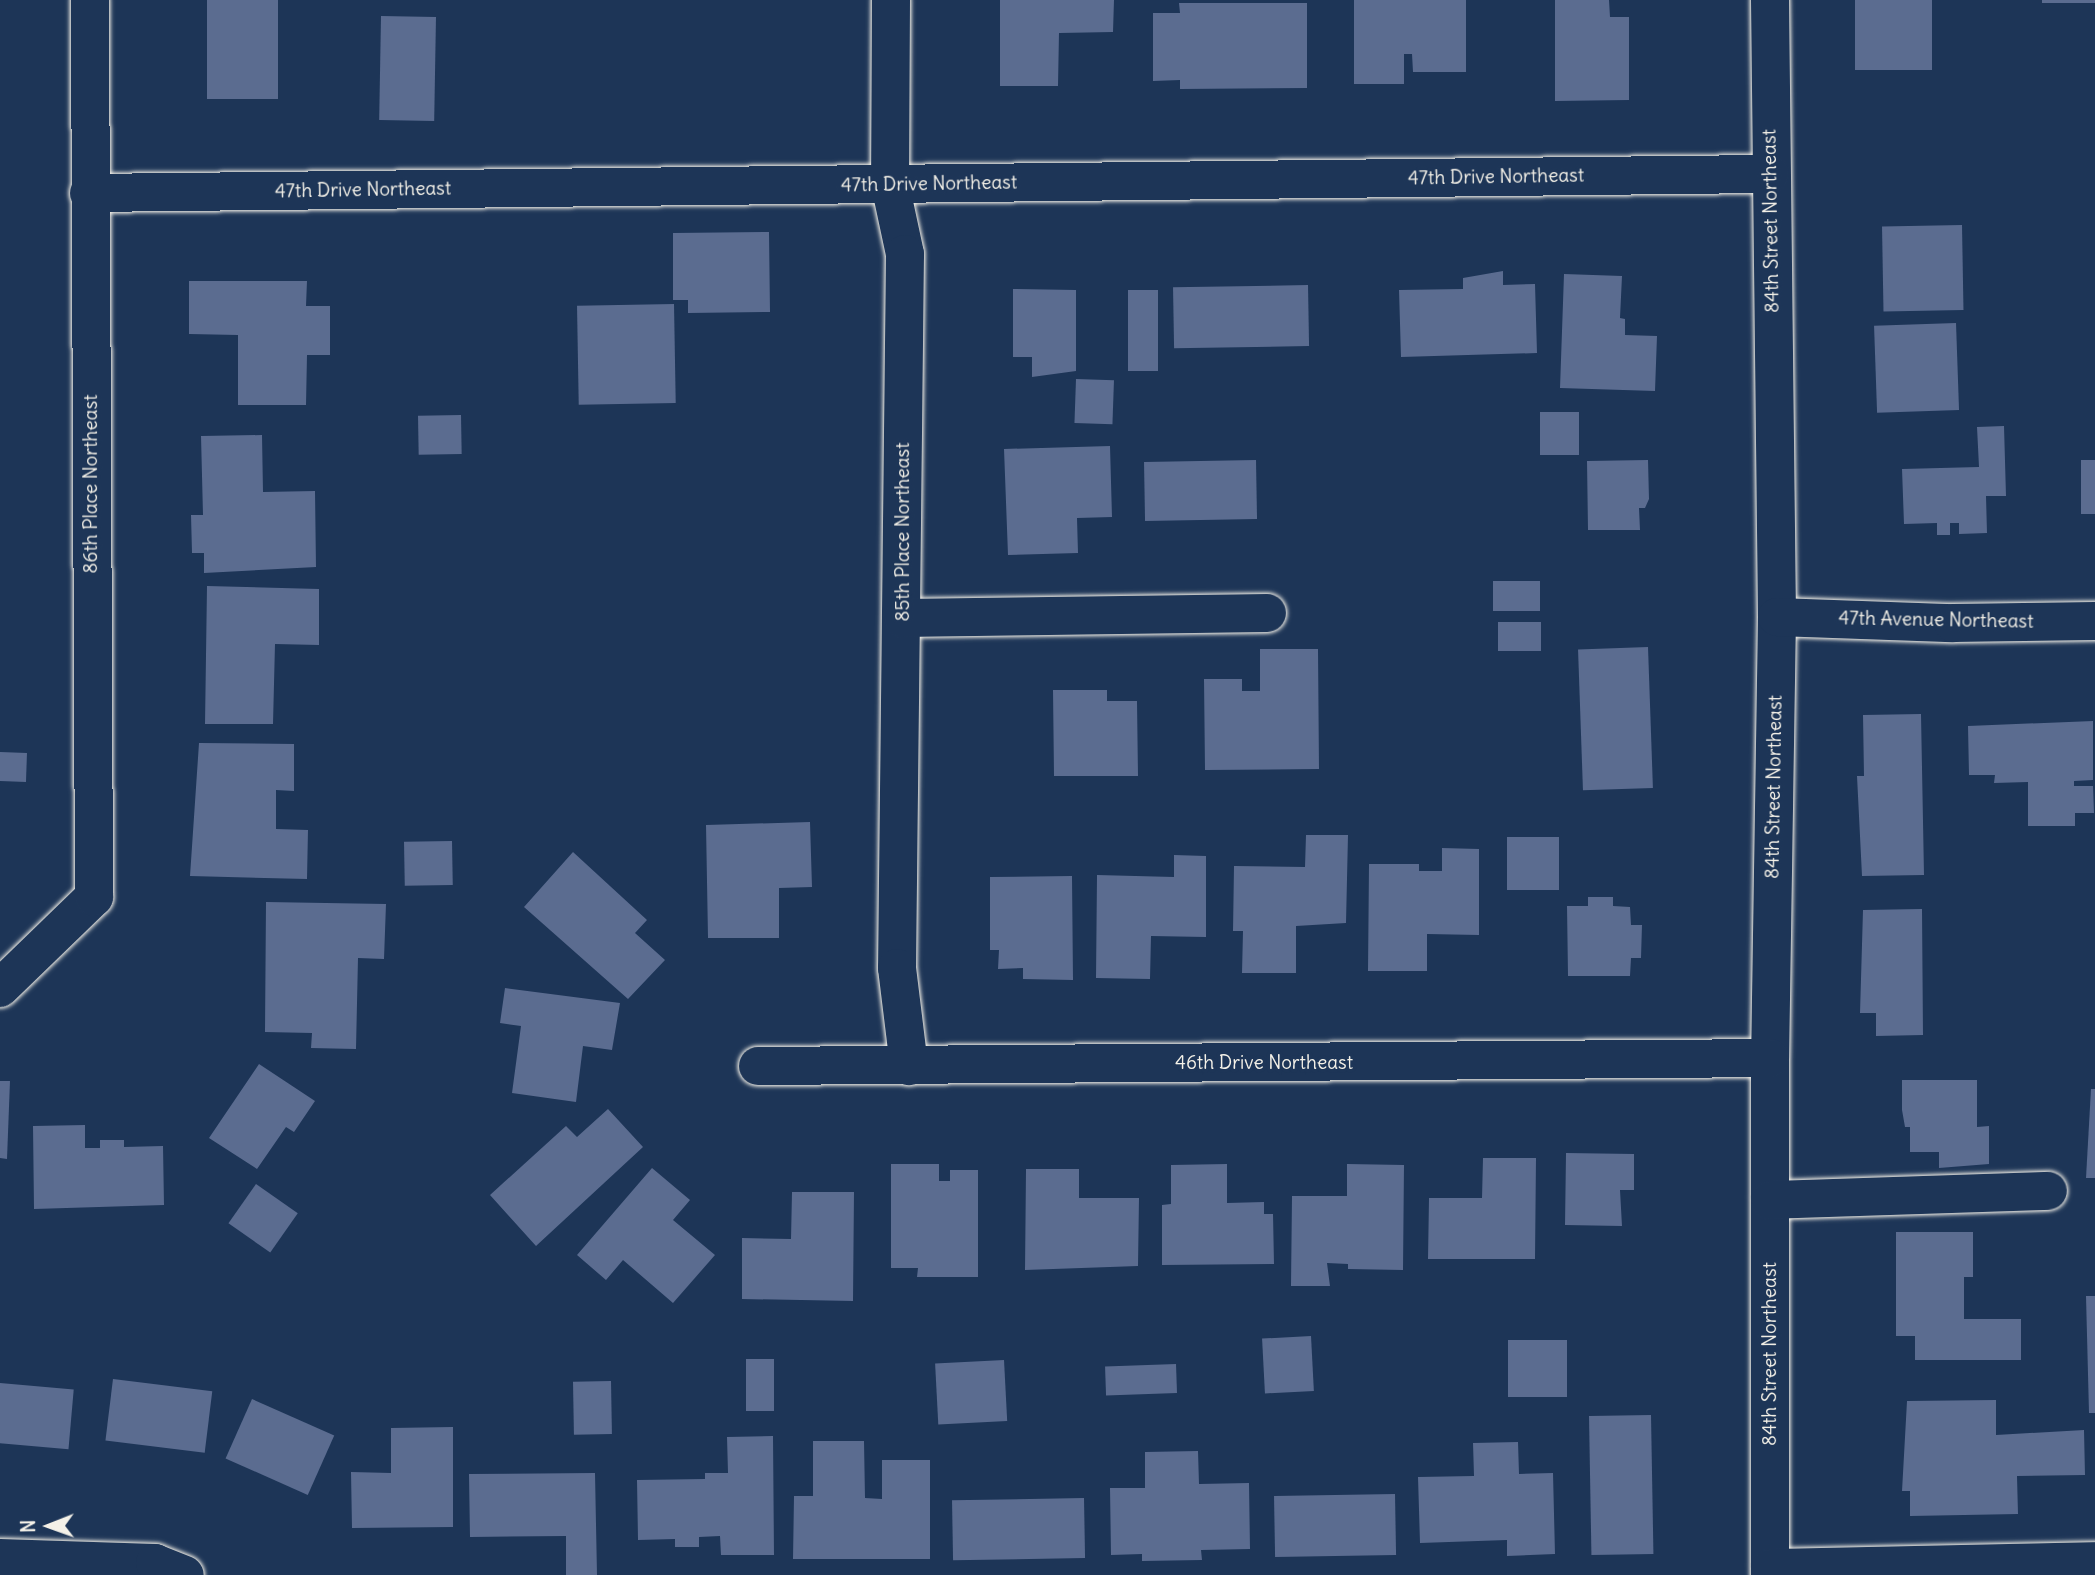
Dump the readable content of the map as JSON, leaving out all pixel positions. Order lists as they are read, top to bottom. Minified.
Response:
{"streets":{"street":["47th Drive Northeast","84th Street Northeast","86th Place Northeast","85th Place Northeast","47th Avenue Northeast","46th Drive Northeast"]},"crossings":[["47th Drive Northeast","84th Street Northeast"],["47th Drive Northeast","86th Place Northeast"],["47th Drive Northeast","85th Place Northeast"],["84th Street Northeast","47th Avenue Northeast"],["84th Street Northeast","46th Drive Northeast"],["85th Place Northeast","46th Drive Northeast"]],"north":"left"}
